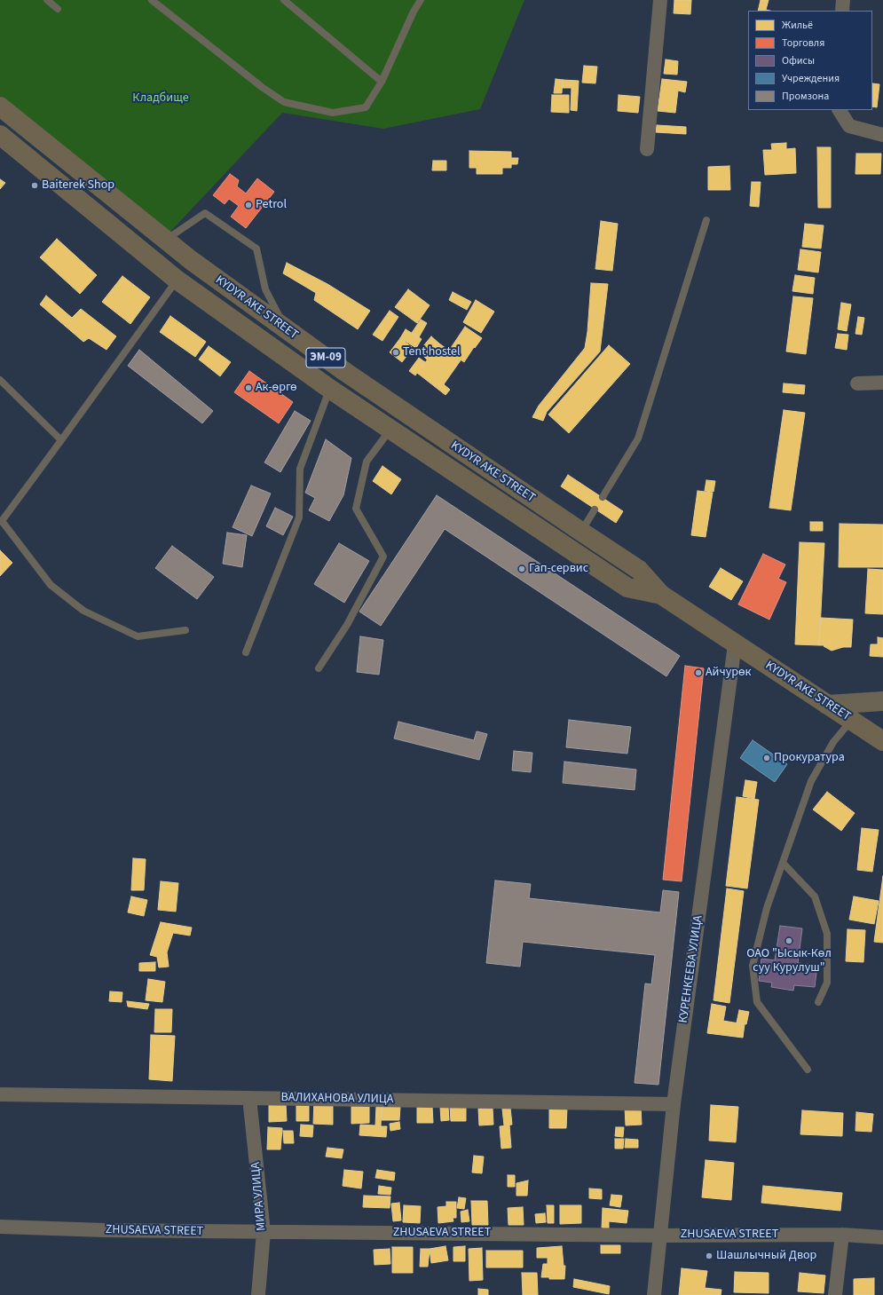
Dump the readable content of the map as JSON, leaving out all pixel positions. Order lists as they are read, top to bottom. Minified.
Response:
{"streets":{"highway":["KYDYR AKE STREET","ЭМ-09"],"street":["КУРЕНКЕЕВА УЛИЦА","ВАЛИХАНОВА УЛИЦА","МИРА УЛИЦА","ZHUSAEVA STREET"]},"crossings":[["KYDYR AKE STREET","КУРЕНКЕЕВА УЛИЦА"],["КУРЕНКЕЕВА УЛИЦА","ВАЛИХАНОВА УЛИЦА"],["КУРЕНКЕЕВА УЛИЦА","ZHUSAEVA STREET"],["ВАЛИХАНОВА УЛИЦА","МИРА УЛИЦА"],["МИРА УЛИЦА","ZHUSAEVA STREET"]],"parks":["Кладбище"],"places":["Baiterek Shop","Petrol","Tent hostel","Ак-өргө","Гап-сервис","Айчурөк","Прокуратура","ОАО \"Ысык-Көл суу Курулуш\"","Шашлычный Двор"],"legend":["Жильё","Торговля","Офисы","Учреждения","Промзона"]}
